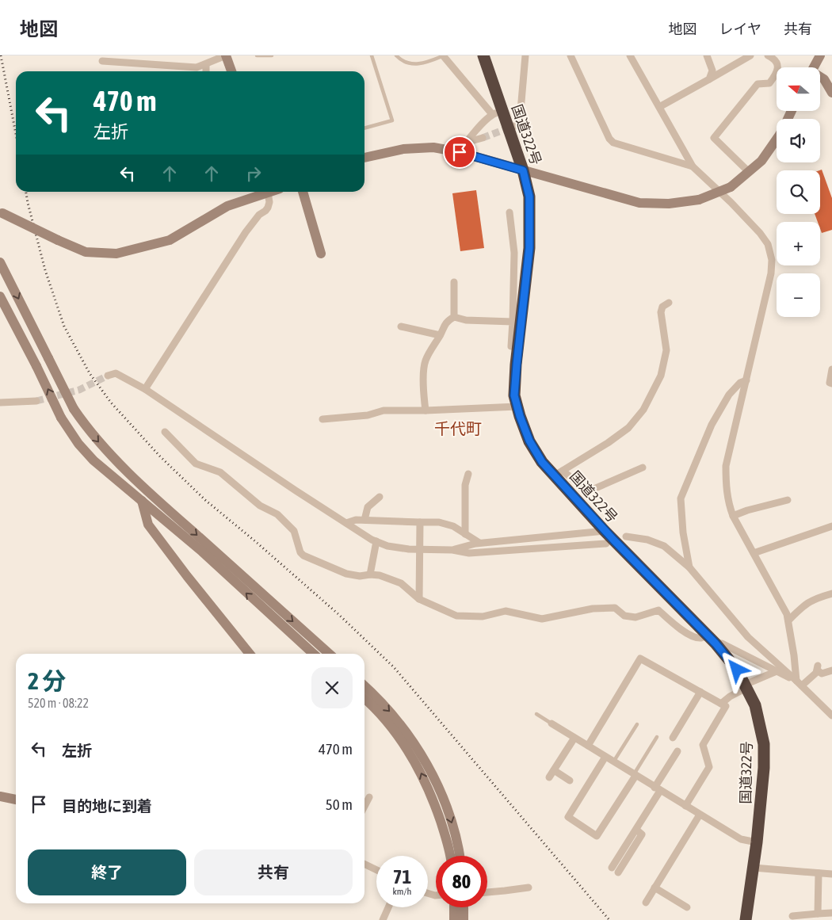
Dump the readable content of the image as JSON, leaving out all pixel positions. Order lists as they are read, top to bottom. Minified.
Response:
{"streets":{"highway":["国道322号"]},"districts":["千代町"],"north":"left","page":{"header":"地図","nav":["地図","レイヤ","共有"],"map_buttons":["+","−"],"turn":["470 m","左折"],"heading":["2 分","520 m · 08:22"],"list":[{"name":"左折","value":"470 m"},{"name":"目的地に到着","value":"50 m"}],"buttons":["終了","共有"],"speed":"71 km/h","limit":"80"}}
